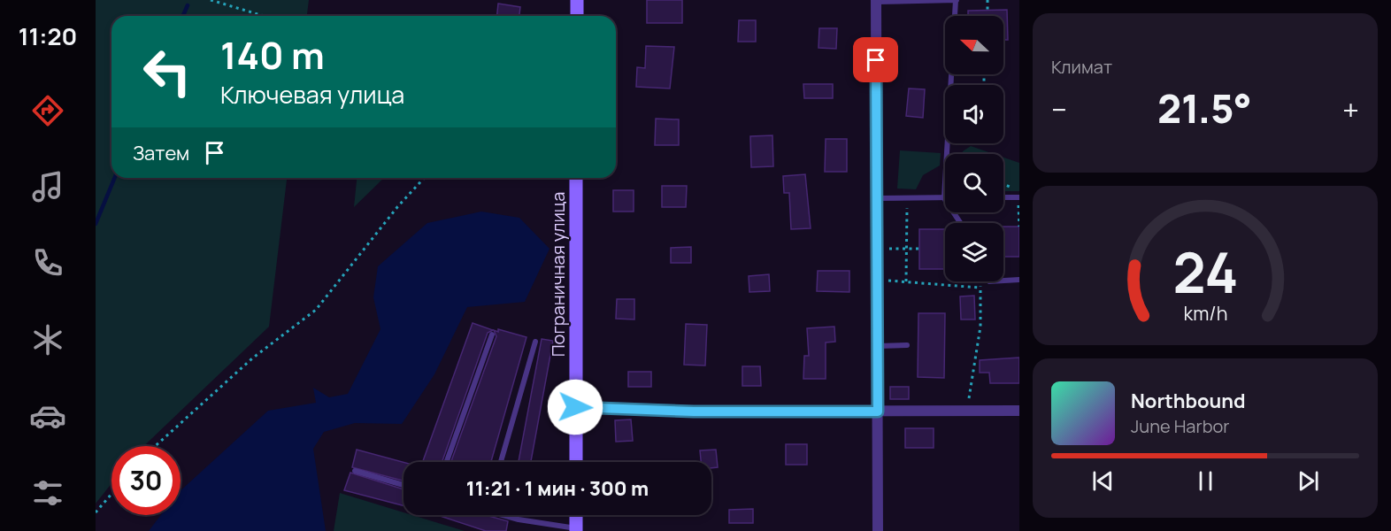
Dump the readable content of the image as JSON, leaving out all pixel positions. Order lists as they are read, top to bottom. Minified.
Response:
{"streets":{"main road":["Пограничная улица"]},"north":"left","page":{"tabs":"11:20","tile":"Климат","turn":["140 m","Ключевая улица"],"heat":["−","21.5°","+"],"then":"Затем","song":["Northbound","June Harbor"],"limit":"30","trip":"11:21 · 1 мин · 300 m","gauge":["24","km/h"]}}
